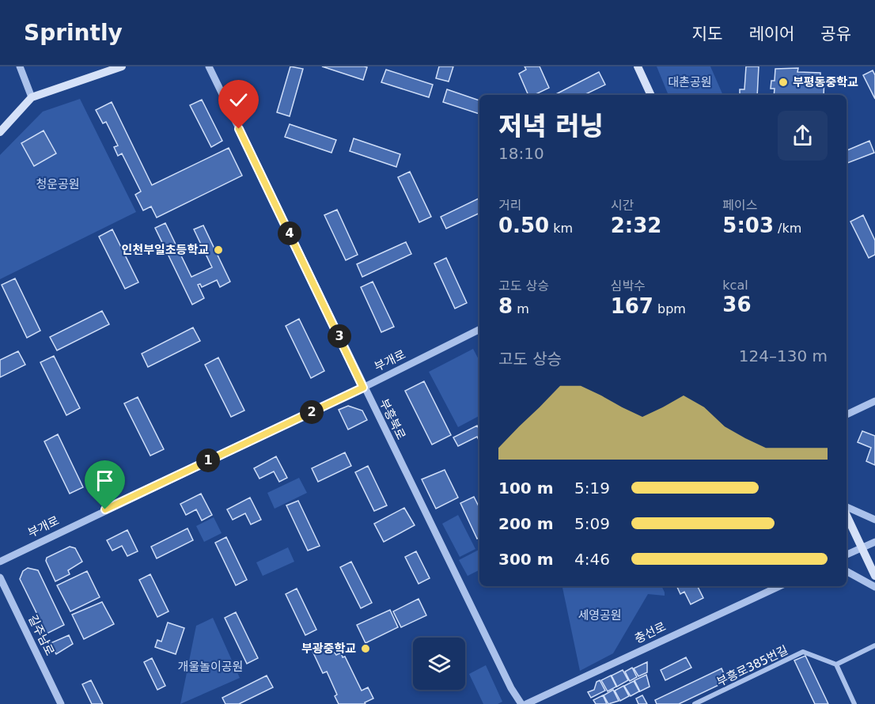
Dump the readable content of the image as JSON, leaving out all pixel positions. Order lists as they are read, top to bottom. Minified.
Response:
{"streets":{"street":["부개로","부흥북로","충선로","길주남로","부흥로385번길"]},"crossings":[["부개로","부흥북로"]],"parks":["대촌공원","청운공원","세영공원","개울놀이공원"],"places":["부평동중학교","인천부일초등학교","부광중학교"],"page":{"header":"Sprintly","nav":["지도","레이어","공유"],"heading":["저녁 러닝","18:10"],"stats":[["거리","0.50 km"],["시간","2:32"],["페이스","5:03 /km"],["고도 상승","8 m"],["심박수","167 bpm"],["kcal","36"]],"pins":["4","3","2","1"],"chart":["고도 상승","124–130 m"],"list":[{"name":"100 m","note":"5:19"},{"name":"200 m","note":"5:09"},{"name":"300 m","note":"4:46"}]}}
